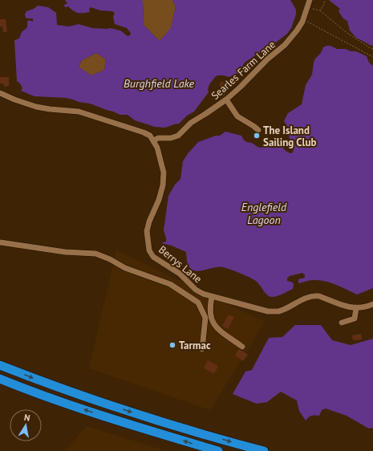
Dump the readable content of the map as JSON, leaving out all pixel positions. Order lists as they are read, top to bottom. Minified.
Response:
{"streets":{"street":["Searles Farm Lane","Berrys Lane"]},"crossings":[["Searles Farm Lane","Berrys Lane"]],"water":["Burghfield Lake","Englefield Lagoon"],"places":["The Island Sailing Club","Tarmac"],"north":"top"}
